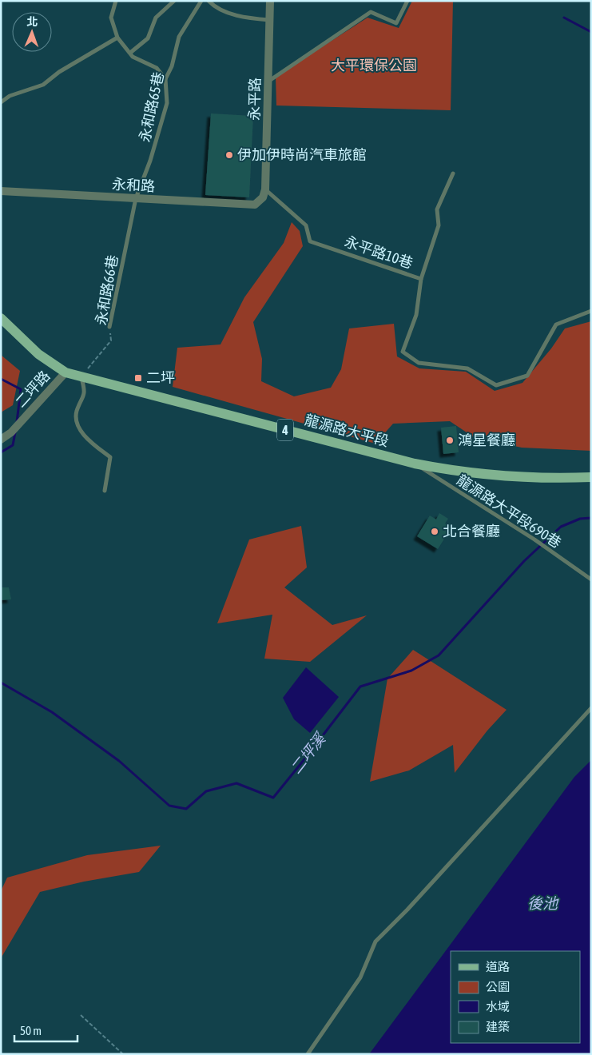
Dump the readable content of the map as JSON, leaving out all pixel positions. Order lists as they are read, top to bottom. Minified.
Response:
{"streets":{"main road":["4","龍源路大平段"],"street":["永平路","永和路","二坪路"],"lane":["永和路65巷","永平路10巷","永和路66巷","龍源路大平段690巷"]},"crossings":[["永平路","永和路"],["永平路","永平路10巷"],["永和路65巷","永和路"],["永和路65巷","永和路66巷"],["永和路","永平路10巷"],["永和路","永和路66巷"],["永和路66巷","龍源路大平段"],["二坪路","龍源路大平段"],["龍源路大平段","龍源路大平段690巷"]],"water":["二坪溪","後池"],"parks":["大平環保公園"],"places":{"other":["伊加伊時尚汽車旅館","鴻星餐廳","北合餐廳"],"transit":["二坪"]},"legend":["道路","公園","水域","建築"],"scale_bar":"50 m","north":"top"}
